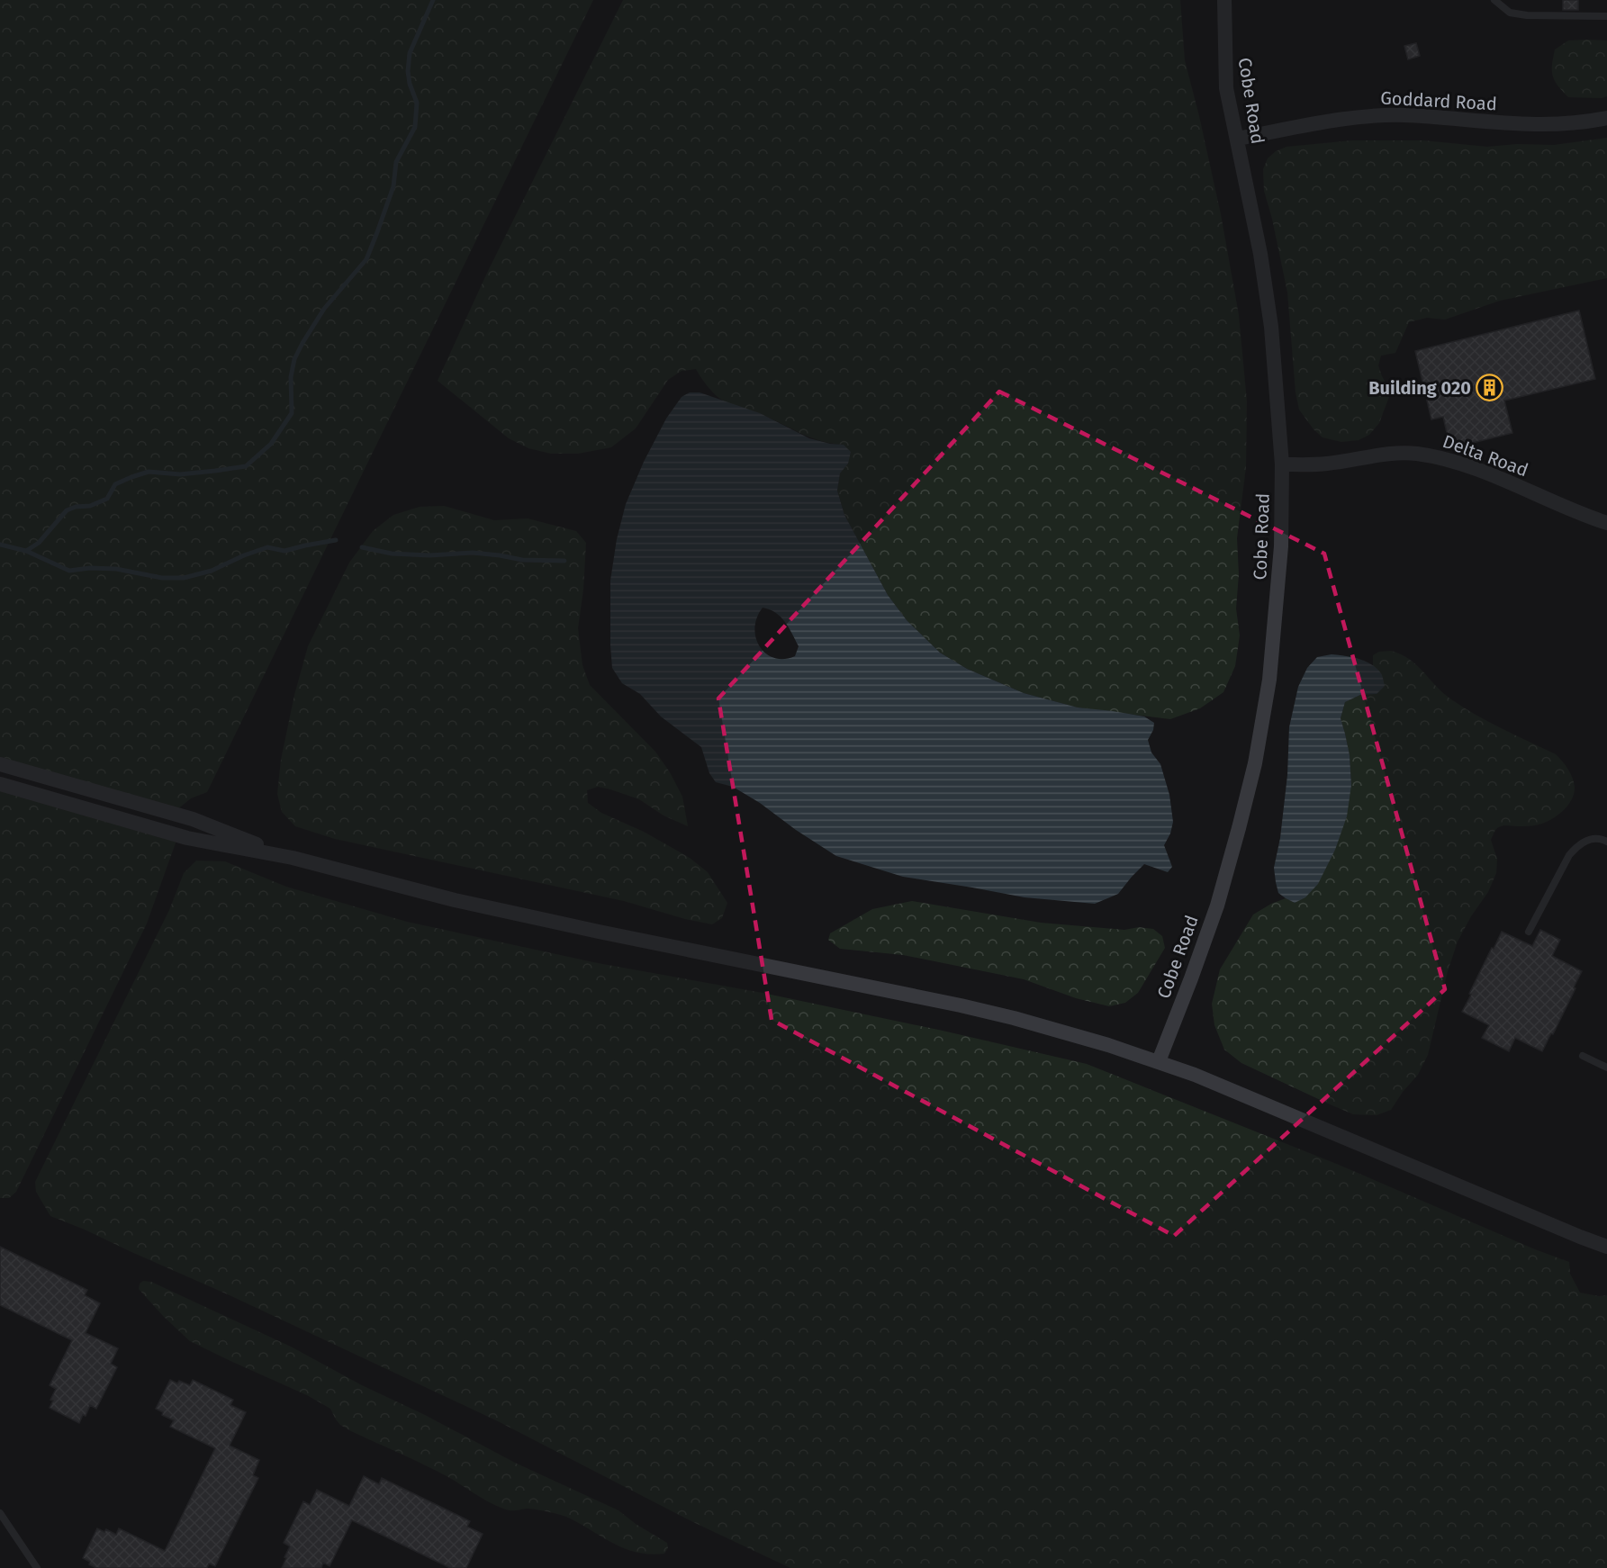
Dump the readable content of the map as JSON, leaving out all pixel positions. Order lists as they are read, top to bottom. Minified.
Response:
{"streets":{"street":["Cobe Road","Goddard Road","Delta Road"]},"crossings":[["Cobe Road","Goddard Road"],["Cobe Road","Delta Road"]],"places":{"building":["Building 020"]}}
